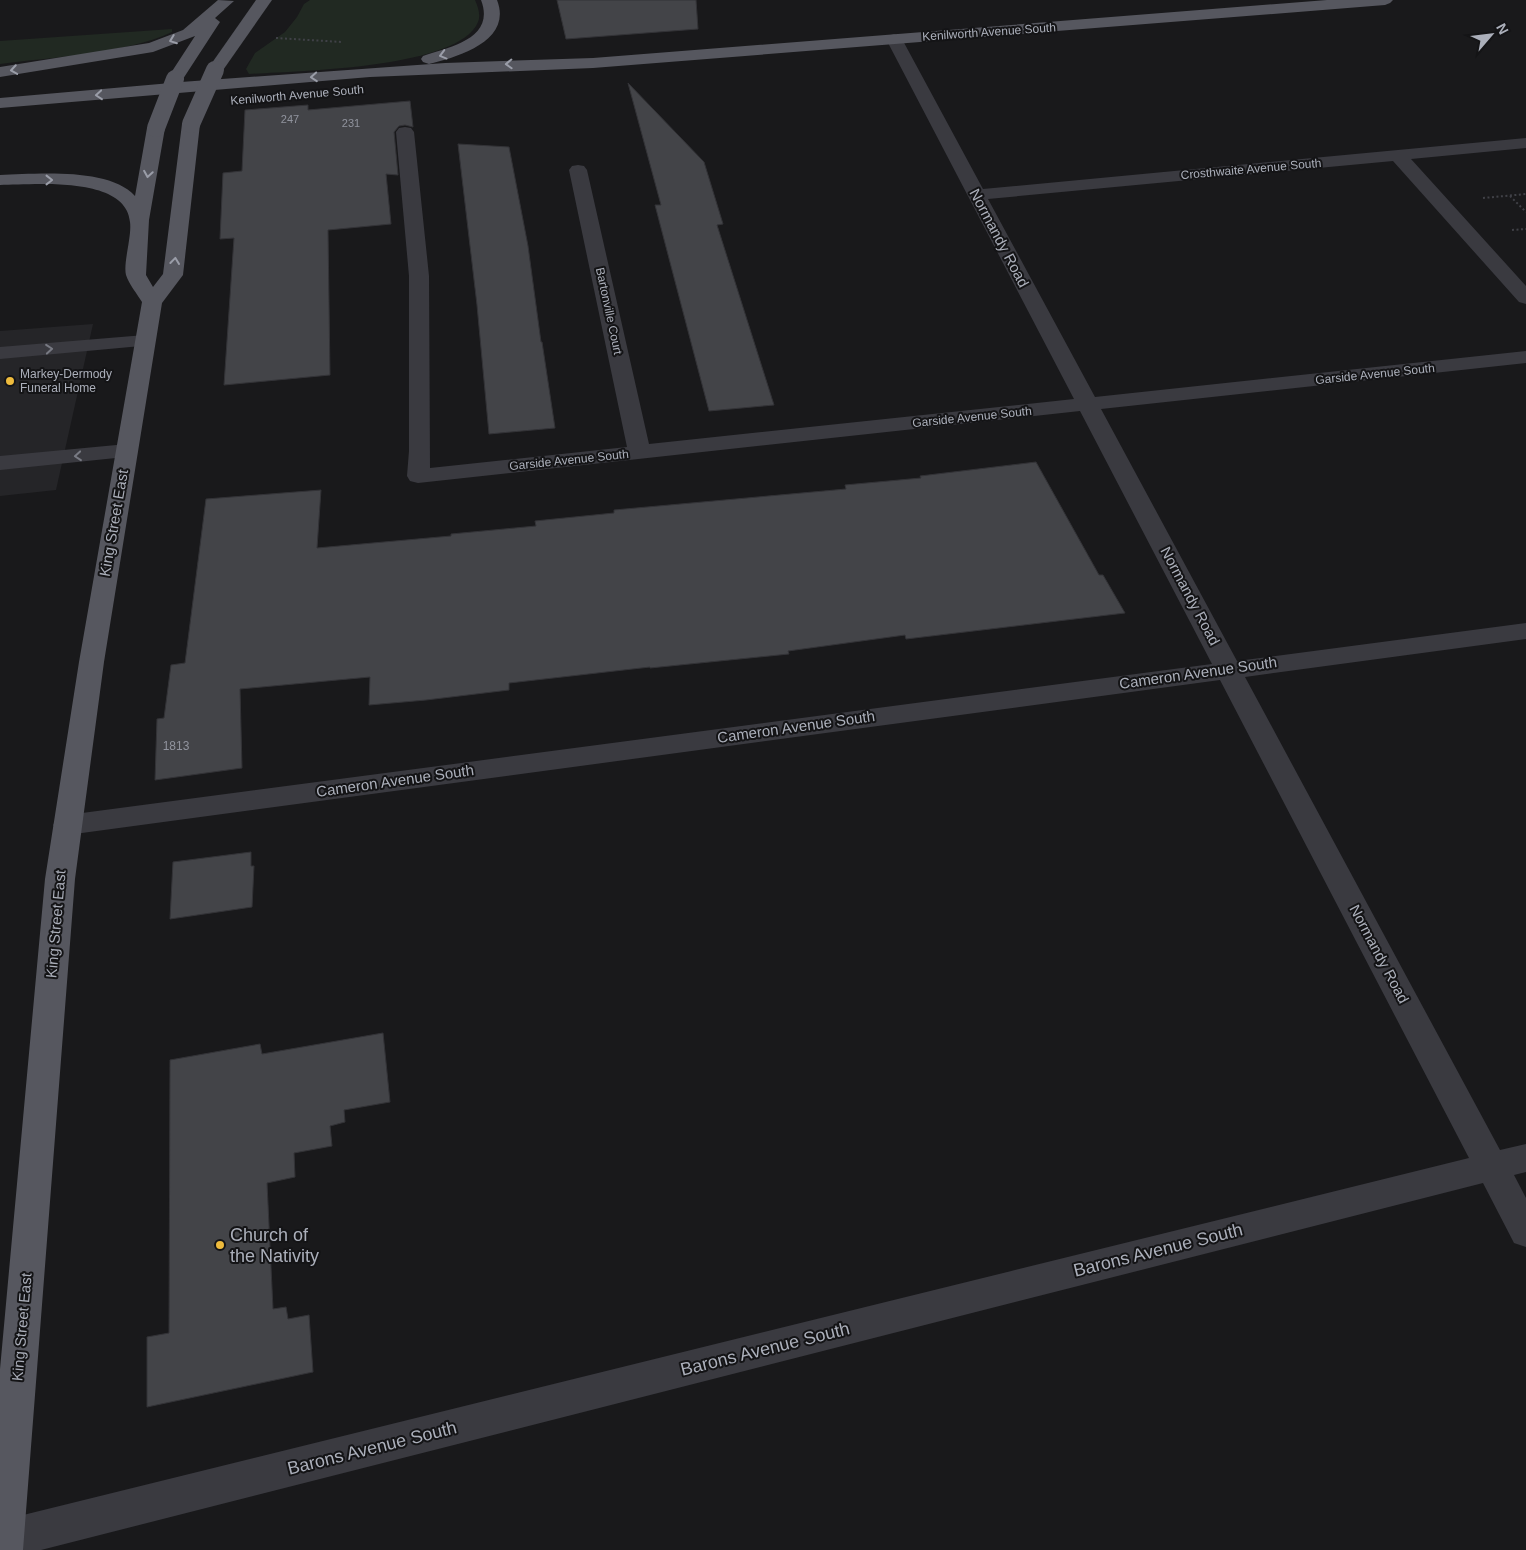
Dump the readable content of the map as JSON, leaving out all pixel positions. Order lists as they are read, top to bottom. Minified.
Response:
{"streets":{"main road":["Kenilworth Avenue South","King Street East"],"street":["Crosthwaite Avenue South","Normandy Road","Bartonville Court","Garside Avenue South","Cameron Avenue South","Barons Avenue South"]},"crossings":[["Kenilworth Avenue South","Normandy Road"],["Crosthwaite Avenue South","Normandy Road"],["Normandy Road","Garside Avenue South"],["Normandy Road","Cameron Avenue South"],["Normandy Road","Barons Avenue South"],["Bartonville Court","Garside Avenue South"],["King Street East","Cameron Avenue South"],["King Street East","Barons Avenue South"]],"places":["Markey-Dermody Funeral Home","Church of the Nativity"],"house_numbers":["247","231","1813"],"north":"top right"}
